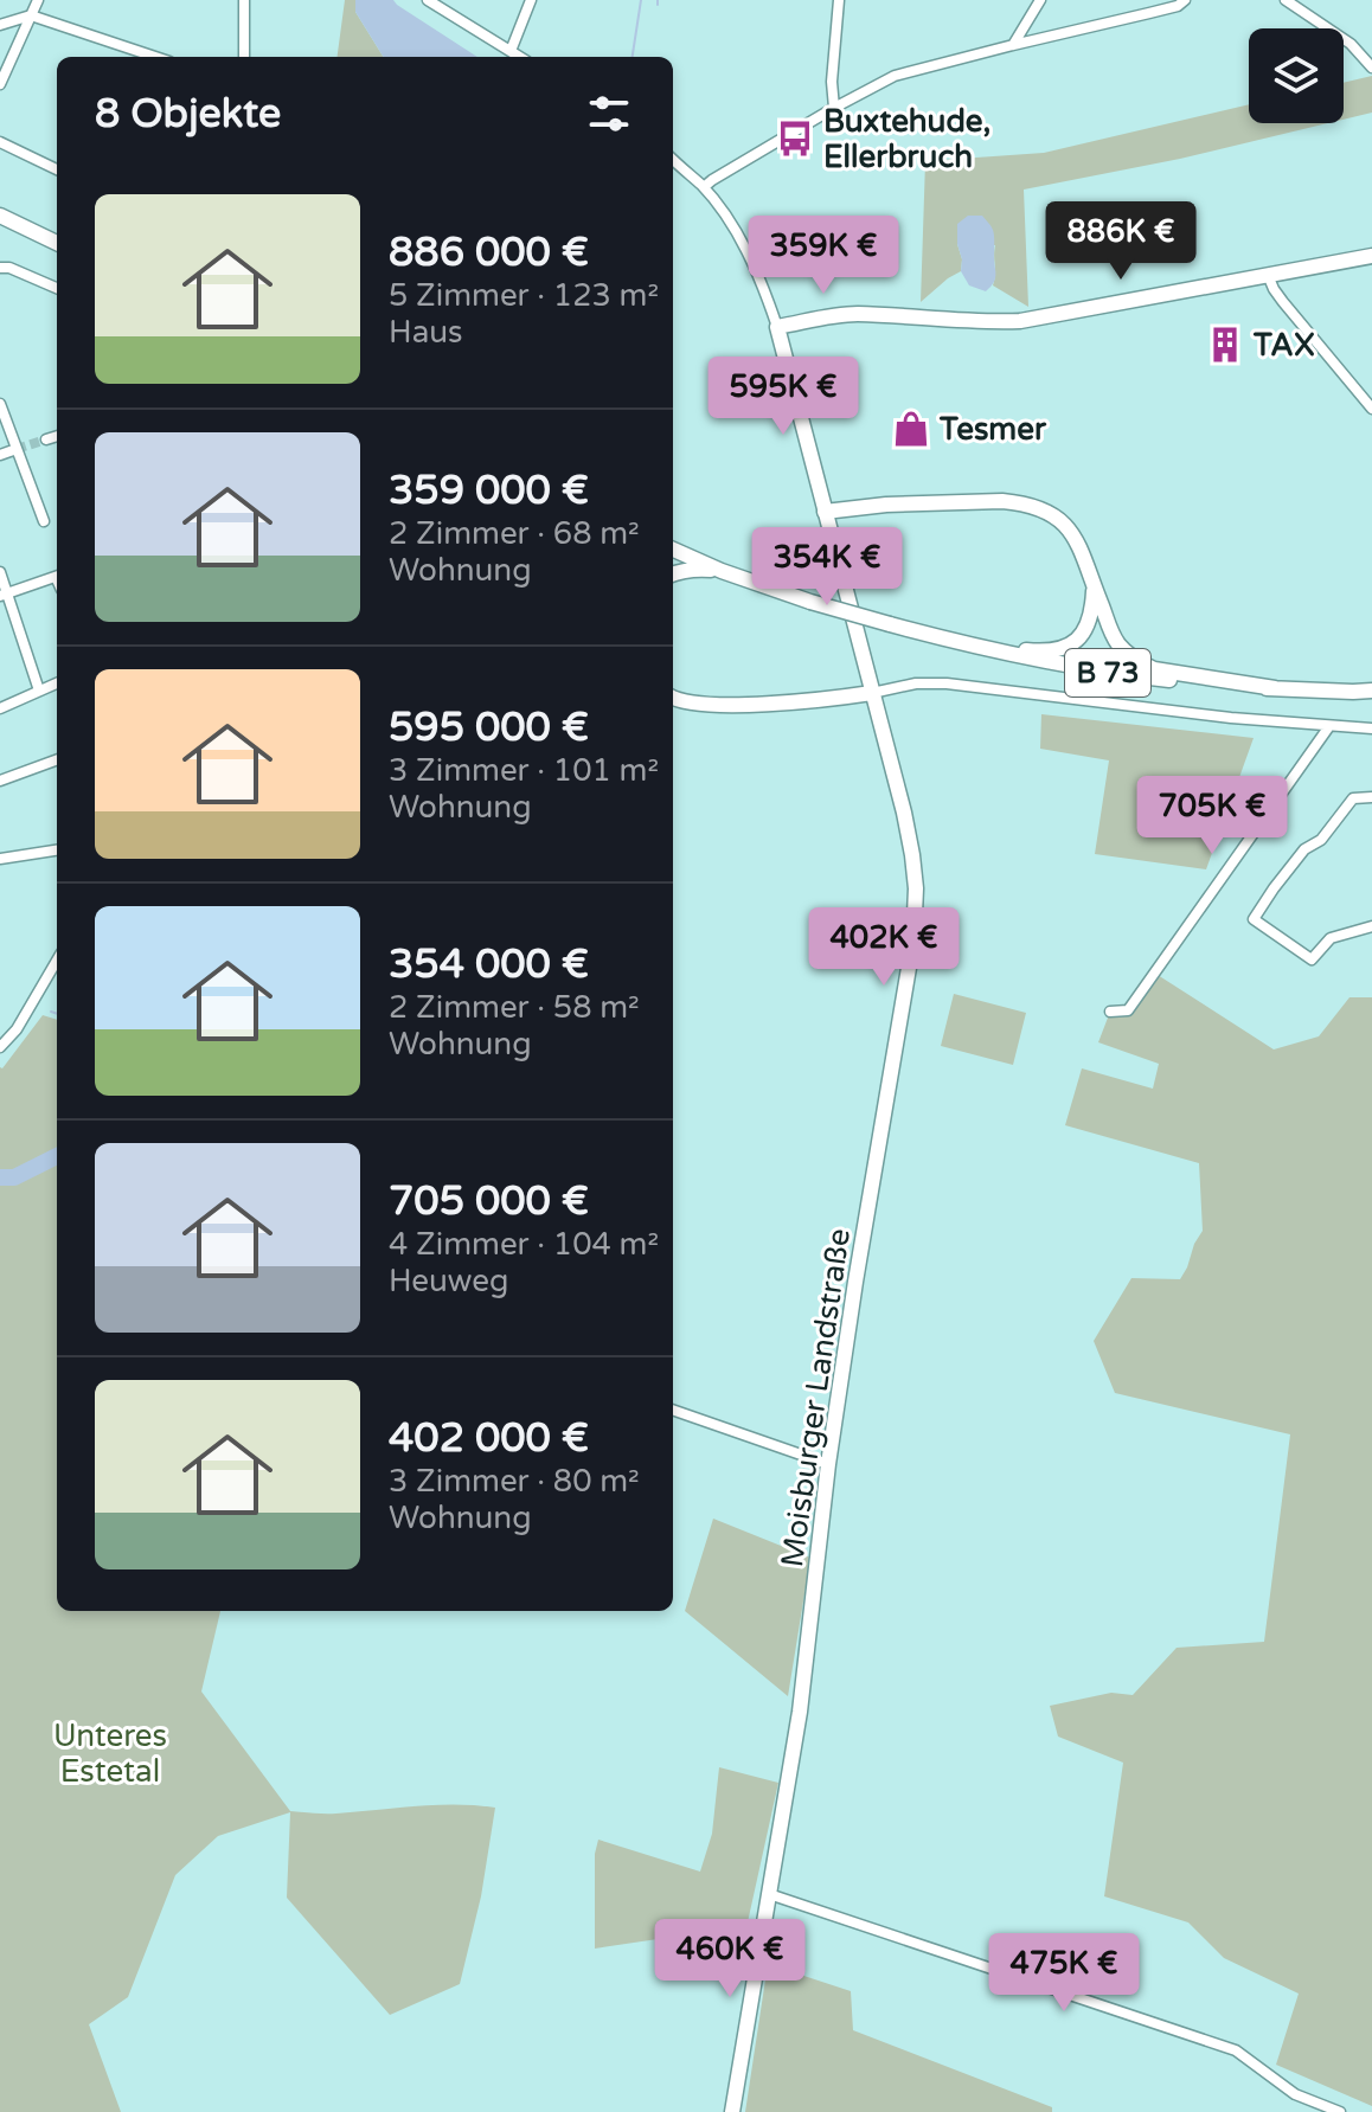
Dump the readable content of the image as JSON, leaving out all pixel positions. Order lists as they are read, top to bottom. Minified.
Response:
{"streets":{"main road":["B 73","Moisburger Landstraße"]},"parks":["Unteres Estetal"],"places":{"bus stop":["Buxtehude, Ellerbruch"],"building":["TAX"],"shop":["Tesmer"]},"page":{"heading":"8 Objekte","list":[{"name":"886 000 €","note":"5 Zimmer · 123 m² · Haus"},{"name":"359 000 €","note":"2 Zimmer · 68 m² · Wohnung"},{"name":"595 000 €","note":"3 Zimmer · 101 m² · Wohnung"},{"name":"354 000 €","note":"2 Zimmer · 58 m² · Wohnung"},{"name":"705 000 €","note":"4 Zimmer · 104 m² · Heuweg"},{"name":"402 000 €","note":"3 Zimmer · 80 m² · Wohnung"}],"price":["886K €","359K €","595K €","354K €","705K €","402K €","460K €","475K €"]}}
